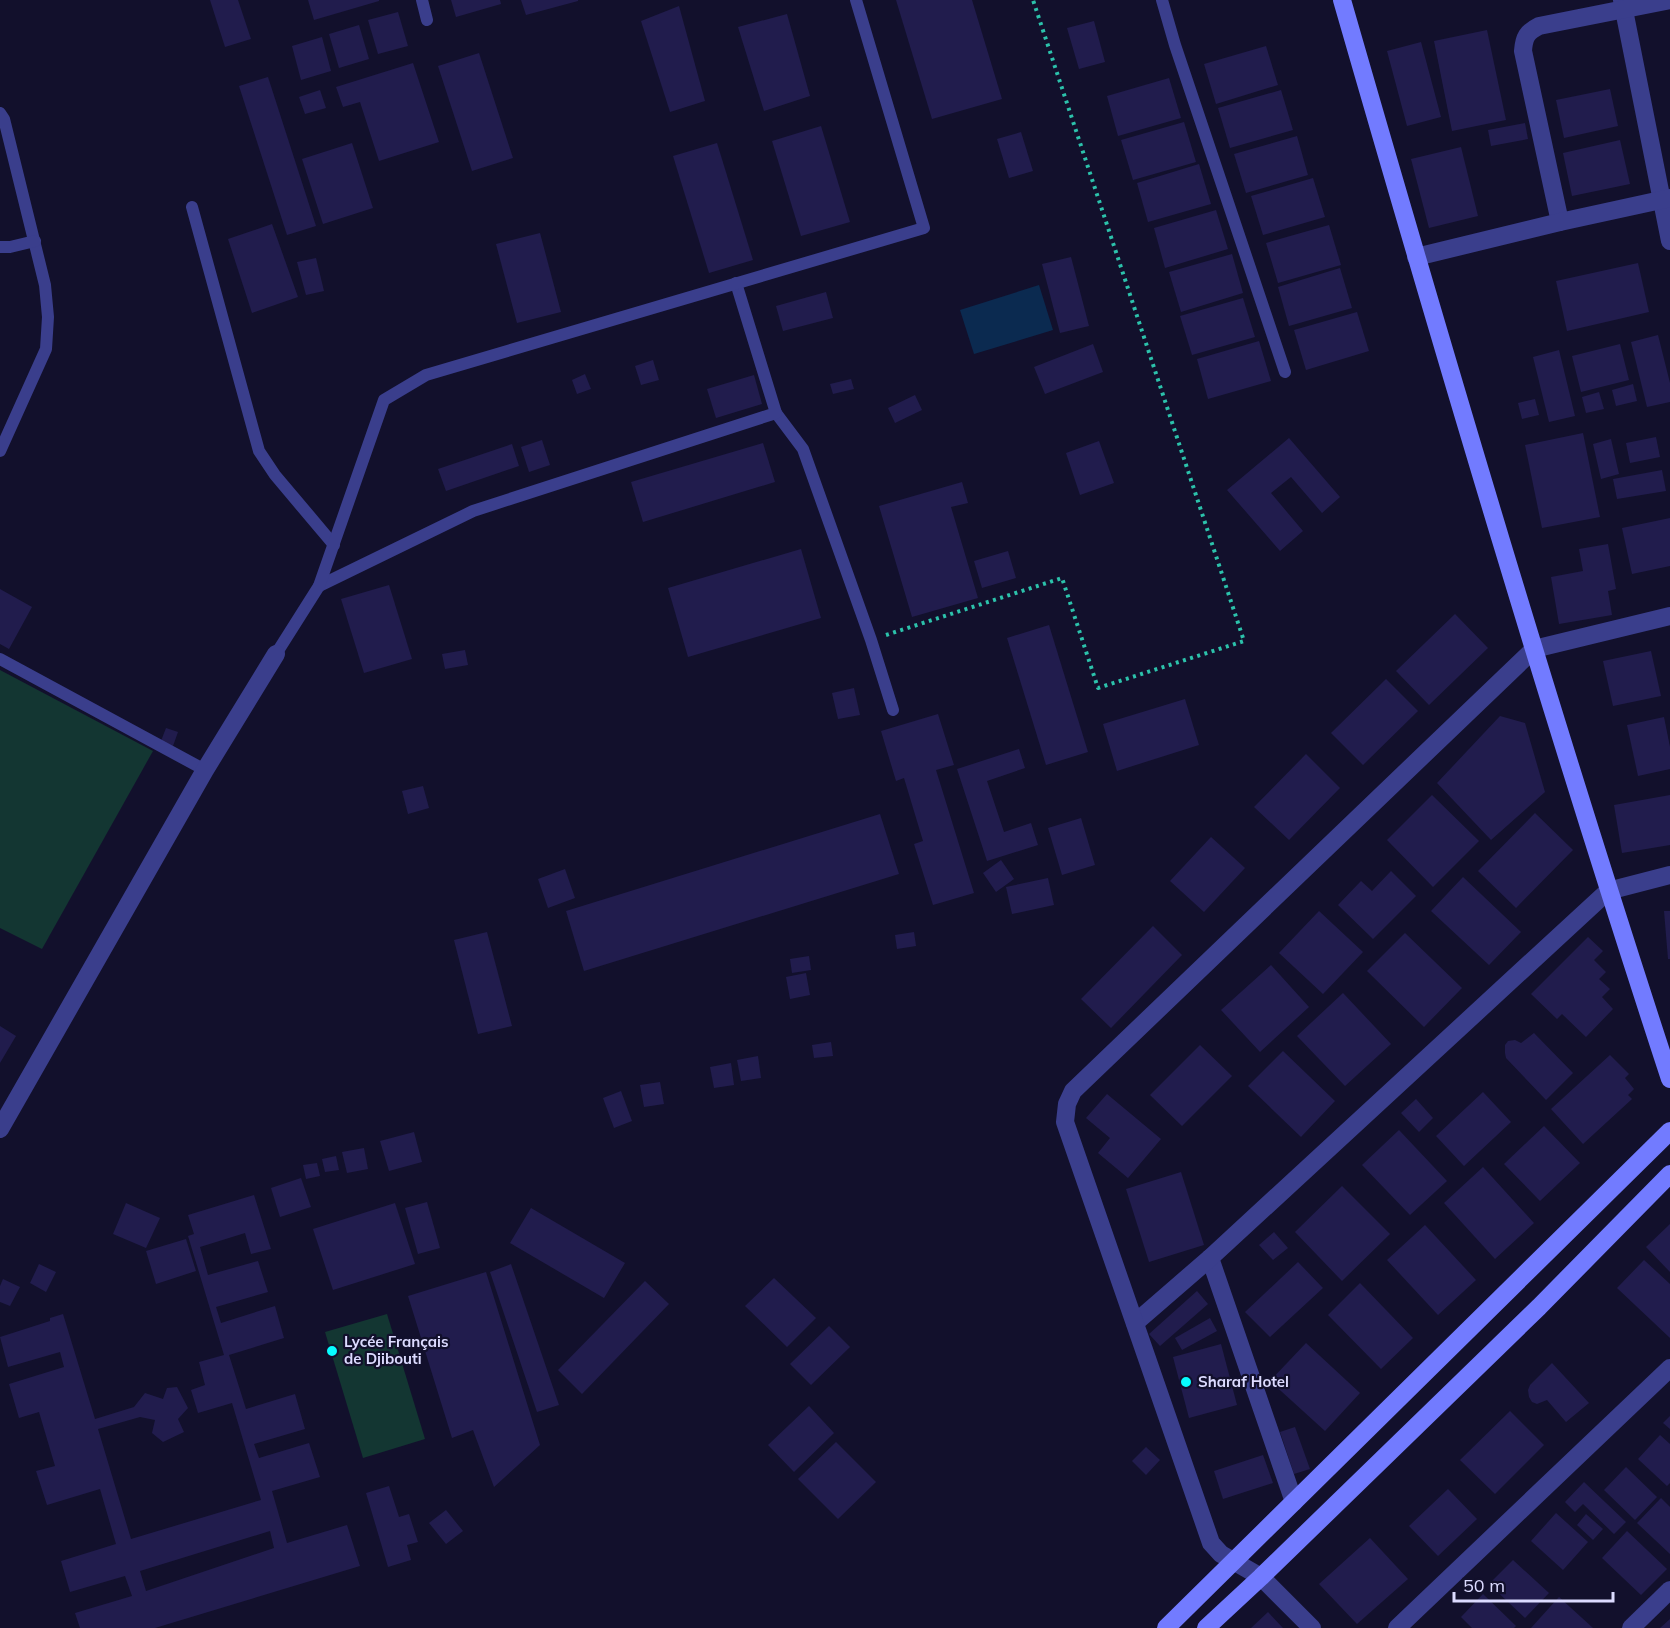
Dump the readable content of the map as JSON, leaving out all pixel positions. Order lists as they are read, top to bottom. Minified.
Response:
{"places":["Lycée Français de Djibouti","Sharaf Hotel"],"scale_bar":"50 m"}
